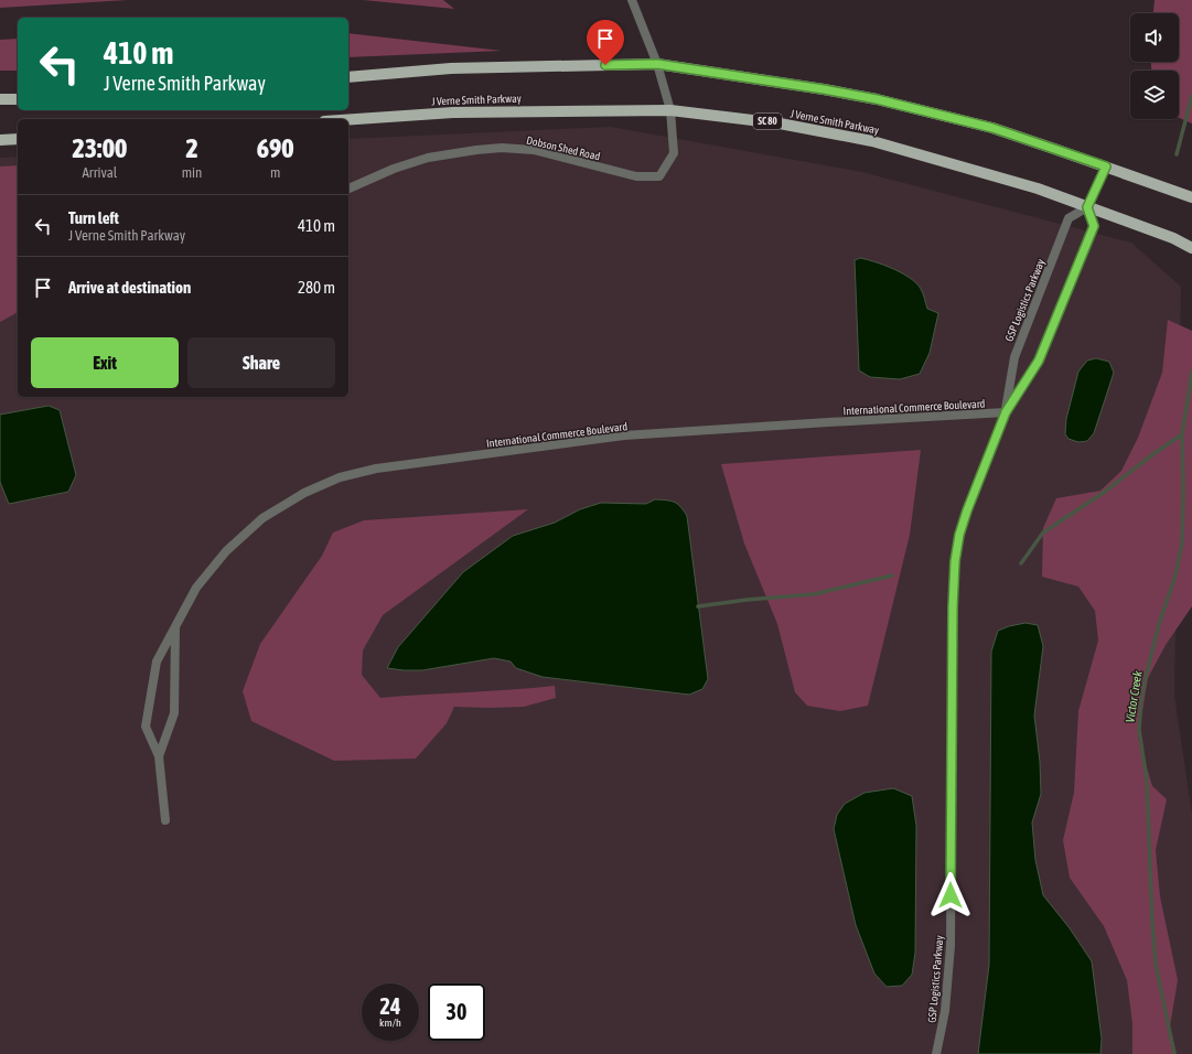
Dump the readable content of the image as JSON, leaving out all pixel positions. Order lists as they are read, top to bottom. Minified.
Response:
{"streets":{"main road":["J Verne Smith Parkway","SC 80"],"street":["Dobson Shed Road","GSP Logistics Parkway","International Commerce Boulevard"]},"crossings":[["J Verne Smith Parkway","Dobson Shed Road"],["J Verne Smith Parkway","GSP Logistics Parkway"],["GSP Logistics Parkway","International Commerce Boulevard"]],"water":["Victor Creek"],"page":{"turn":["410 m","J Verne Smith Parkway"],"eta":["23:00","Arrival","2","min","690","m"],"list":[{"name":"Turn left","note":"J Verne Smith Parkway","value":"410 m"},{"name":"Arrive at destination","value":"280 m"}],"buttons":["Exit","Share"],"speed":"24 km/h","limit":"30"}}
